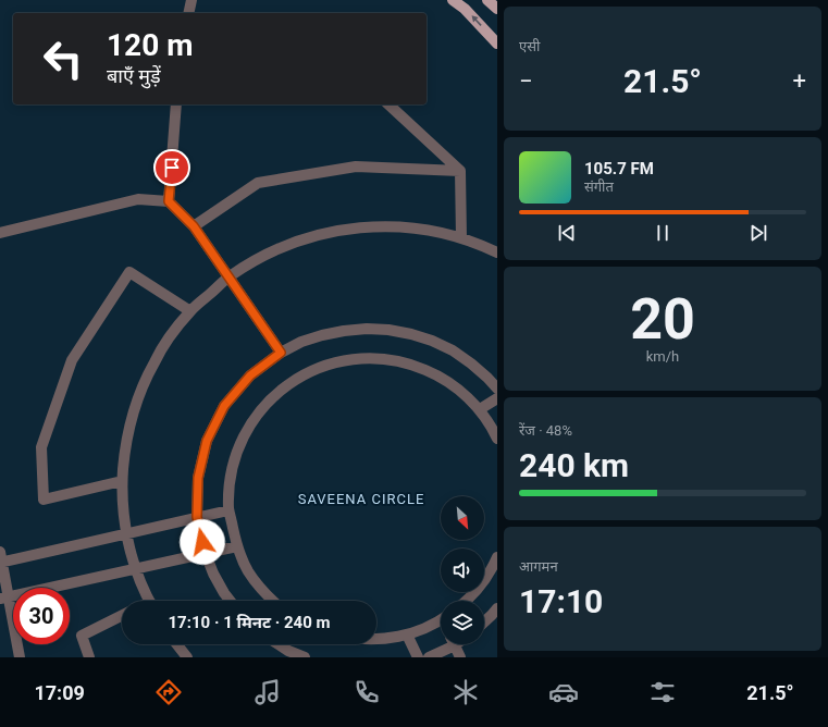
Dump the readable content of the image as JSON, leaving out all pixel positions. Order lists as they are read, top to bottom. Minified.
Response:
{"districts":["SAVEENA CIRCLE"],"north":"bottom right","page":{"tile":["एसी",["20","km/h"],["रेंज · 48%","240 km"],["आगमन","17:10"]],"turn":["120 m","बाएँ मुड़ें"],"heat":["−","21.5°","+"],"song":["105.7 FM","संगीत"],"limit":"30","trip":"17:10 · 1 मिनट · 240 m","tabs":["17:09","21.5°"]}}
